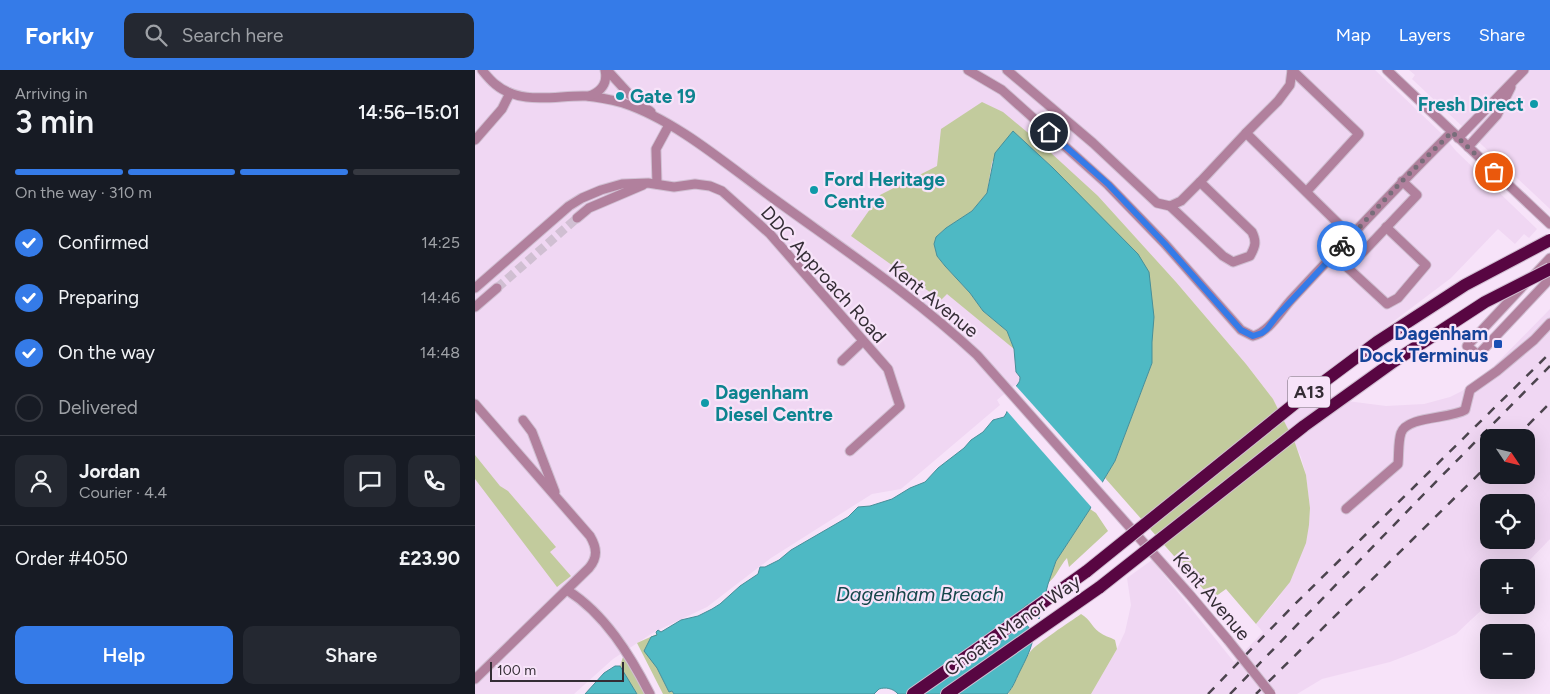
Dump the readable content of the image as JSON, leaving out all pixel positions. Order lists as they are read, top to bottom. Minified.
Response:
{"streets":{"highway":["A13","Choats Manor Way"],"street":["DDC Approach Road","Kent Avenue"]},"water":["Dagenham Breach"],"places":{"other":["Gate 19","Fresh Direct","Ford Heritage Centre","Dagenham Diesel Centre"],"transit":["Dagenham Dock Terminus"]},"scale_bar":"100 m","north":"bottom right","page":{"header":"Forkly","search":"Search here","nav":["Map","Layers","Share"],"heading":["3 min","Arriving in","14:56–15:01"],"panel":["Jordan","Courier · 4.4","Order #4050","£23.90"],"bar":"On the way · 310 m","list":[["Confirmed","14:25"],["Preparing","14:46"],["On the way","14:48"],"Delivered"],"map_buttons":["+","−"],"buttons":["Help","Share"],"scale":"100 m"}}
